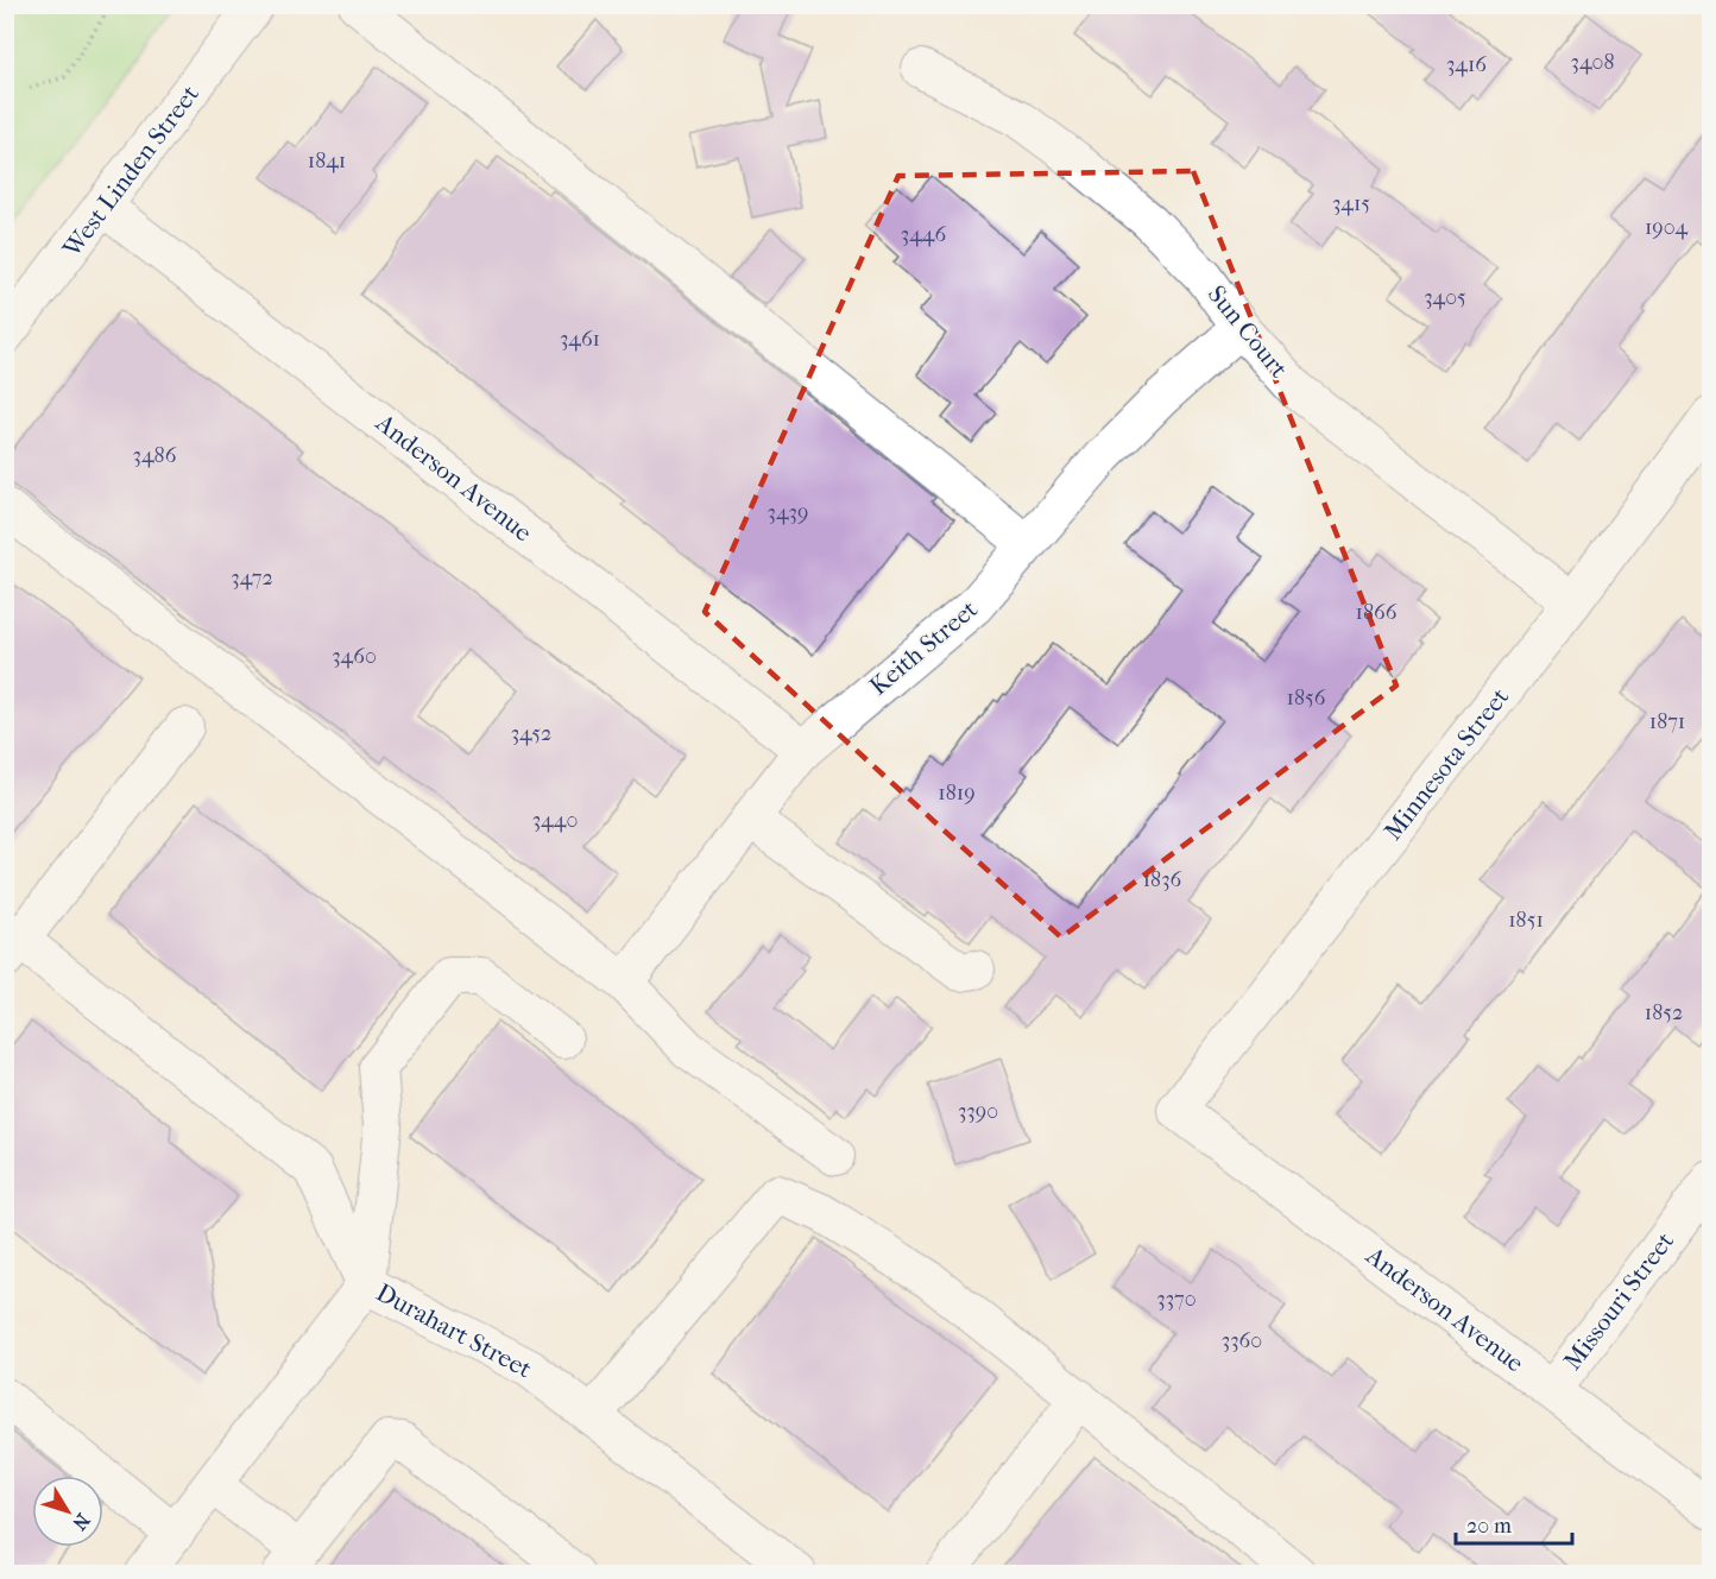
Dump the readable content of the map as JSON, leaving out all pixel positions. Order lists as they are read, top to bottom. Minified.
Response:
{"streets":{"street":["West Linden Street","Sun Court","Anderson Avenue","Keith Street","Minnesota Street","Missouri Street","Durahart Street"]},"crossings":[["West Linden Street","Anderson Avenue"],["Sun Court","Keith Street"],["Sun Court","Minnesota Street"],["Anderson Avenue","Keith Street"],["Anderson Avenue","Minnesota Street"],["Anderson Avenue","Missouri Street"]],"house_numbers":["3408","3416","1841","3415","1904","3446","3405","3461","3486","3439","3472","1866","3460","1856","1871","3452","1819","3440","1836","1851","1852","3390","3370","3360"],"scale_bar":"20 m","north":"bottom right"}
